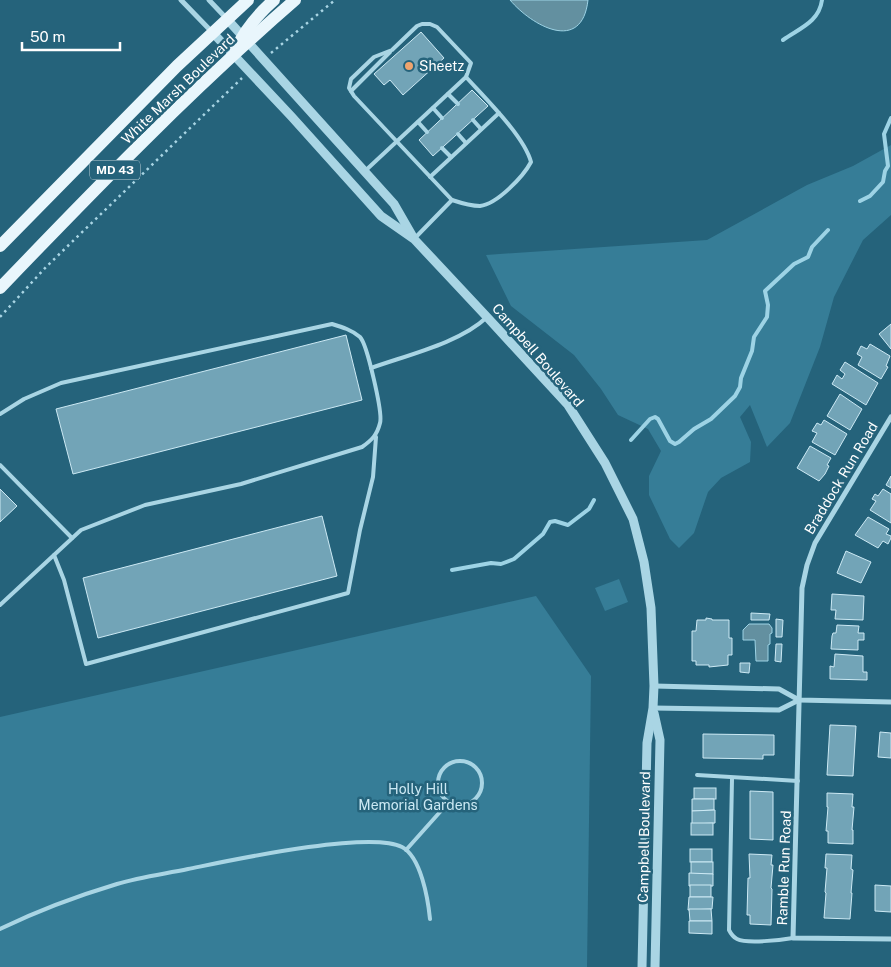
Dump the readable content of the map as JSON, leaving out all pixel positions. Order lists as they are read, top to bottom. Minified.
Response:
{"streets":{"main road":["White Marsh Boulevard","MD 43"],"street":["Campbell Boulevard","Braddock Run Road","Ramble Run Road"]},"crossings":[["White Marsh Boulevard","Campbell Boulevard"],["Braddock Run Road","Ramble Run Road"]],"parks":["Holly Hill Memorial Gardens"],"places":["Sheetz"],"scale_bar":"50 m"}
